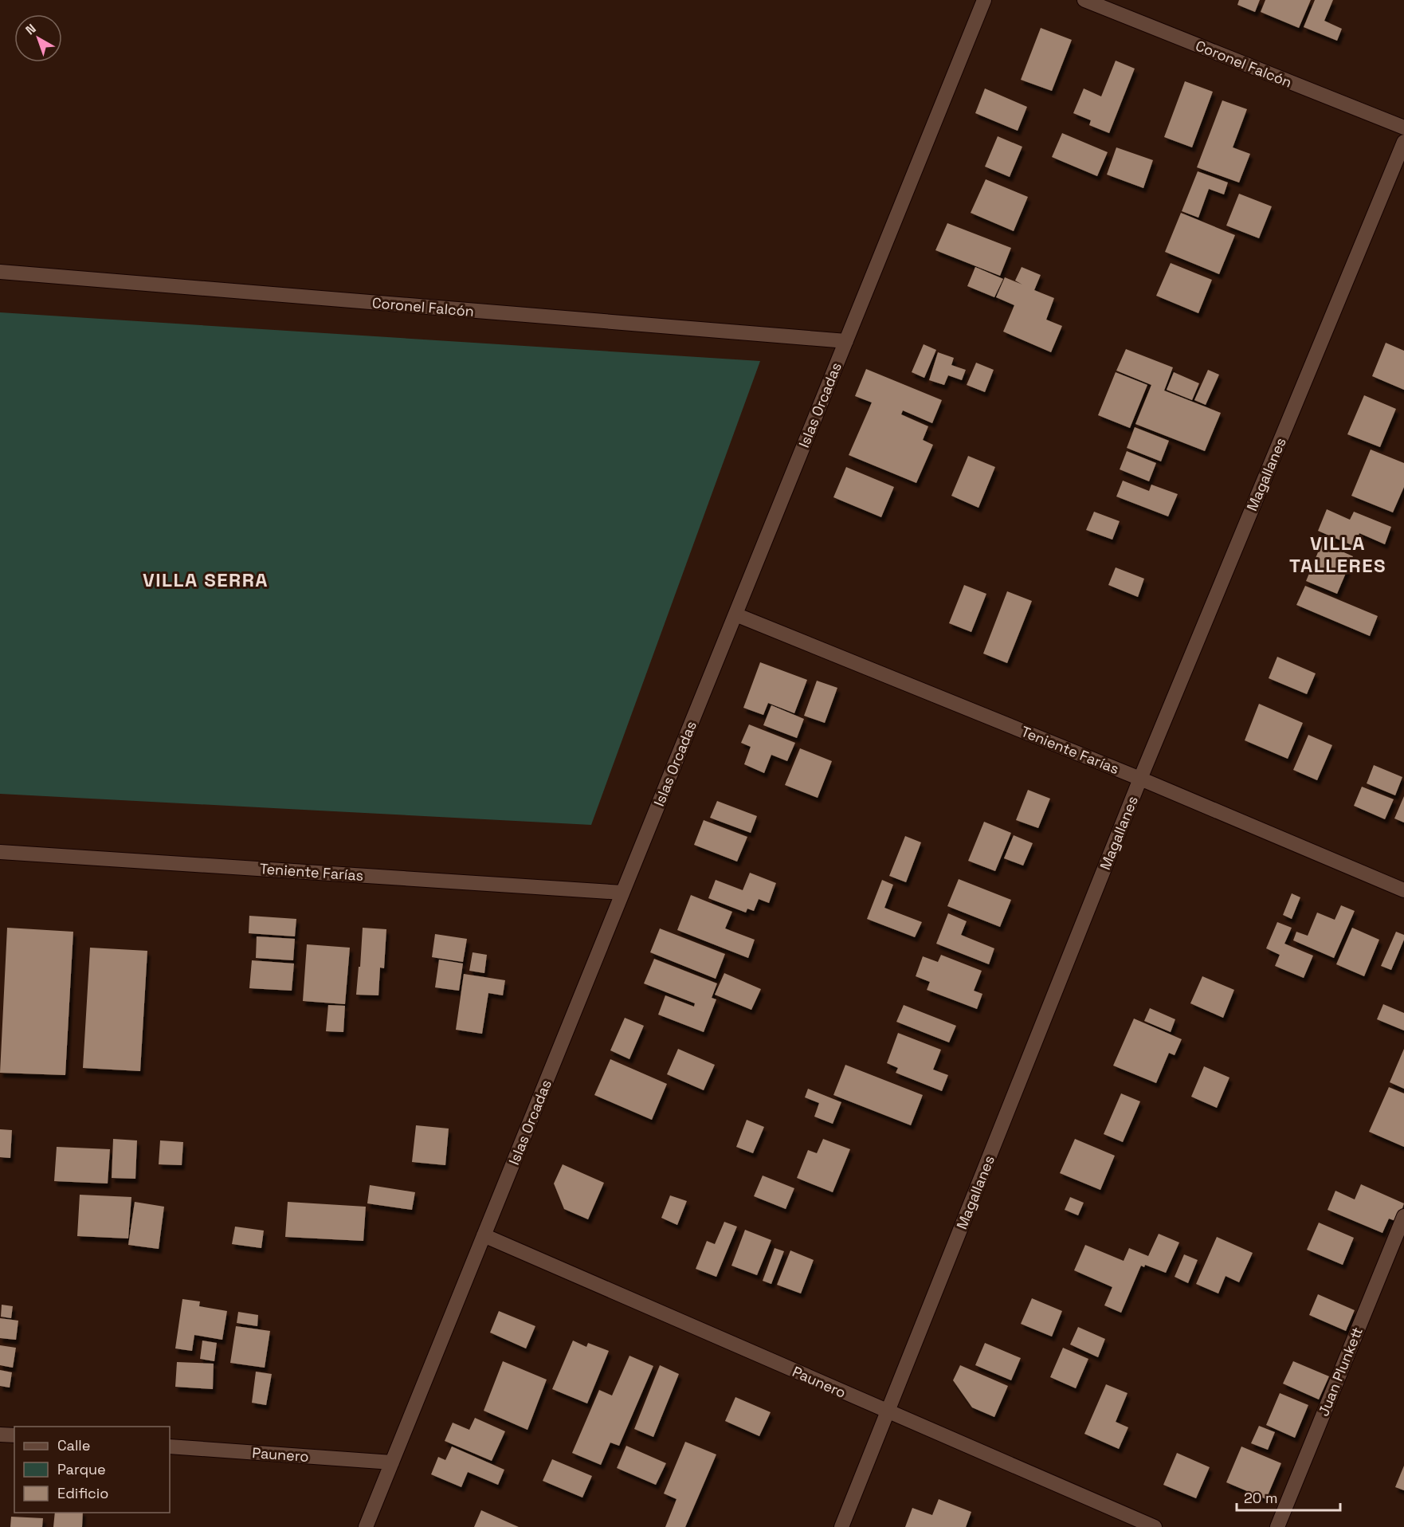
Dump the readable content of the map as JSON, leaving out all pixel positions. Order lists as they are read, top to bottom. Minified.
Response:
{"streets":{"street":["Coronel Falcón","Islas Orcadas","Magallanes","Teniente Farías","Juan Plunkett","Paunero"]},"crossings":[["Coronel Falcón","Islas Orcadas"],["Islas Orcadas","Teniente Farías"],["Islas Orcadas","Paunero"],["Magallanes","Teniente Farías"],["Magallanes","Paunero"]],"districts":["VILLA TALLERES","VILLA SERRA"],"legend":["Calle","Parque","Edificio"],"scale_bar":"20 m","north":"top left"}
